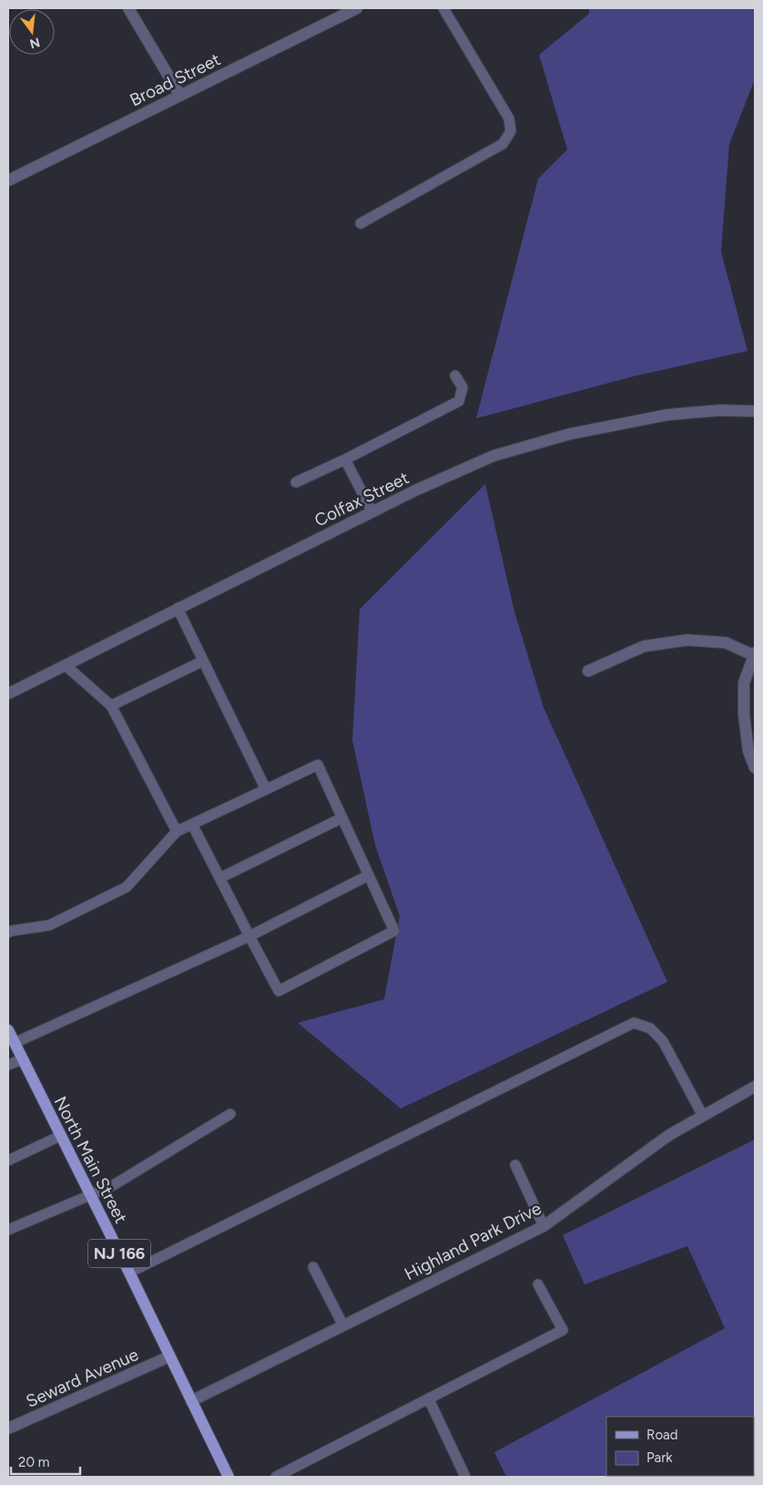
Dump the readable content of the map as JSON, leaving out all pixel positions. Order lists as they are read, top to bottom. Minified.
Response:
{"streets":{"main road":["North Main Street","NJ 166"],"street":["Broad Street","Colfax Street","Highland Park Drive","Seward Avenue"]},"crossings":[["North Main Street","Highland Park Drive"],["North Main Street","Seward Avenue"]],"legend":["Road","Park"],"scale_bar":"20 m","north":"bottom"}
